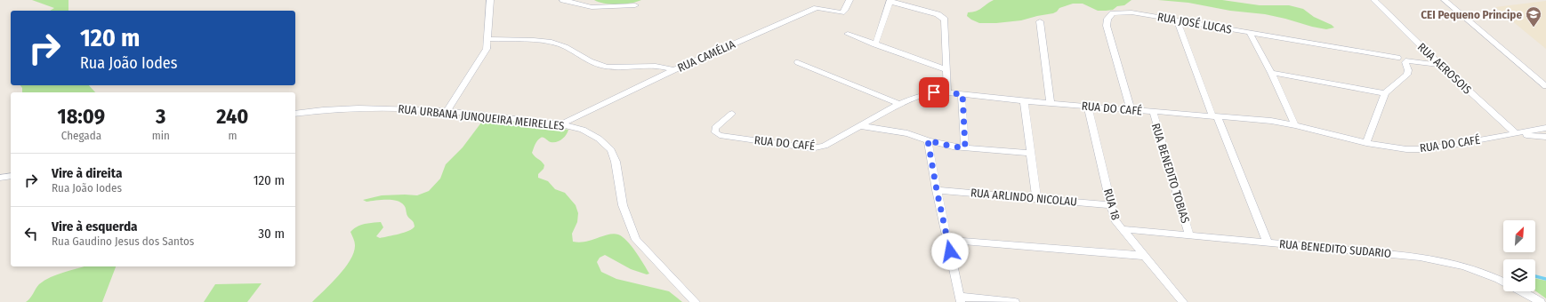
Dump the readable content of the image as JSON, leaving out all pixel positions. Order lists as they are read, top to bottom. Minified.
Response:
{"streets":{"street":["RUA JOSÉ LUCAS","RUA CAMÉLIA","RUA AEROSOIS","RUA DO CAFÉ","RUA URBANA JUNQUEIRA MEIRELLES","RUA BENEDITO TOBIAS","RUA ARLINDO NICOLAU","RUA 18","RUA BENEDITO SUDARIO"]},"crossings":[["RUA JOSÉ LUCAS","RUA AEROSOIS"],["RUA JOSÉ LUCAS","RUA DO CAFÉ"],["RUA CAMÉLIA","RUA URBANA JUNQUEIRA MEIRELLES"],["RUA AEROSOIS","RUA DO CAFÉ"],["RUA DO CAFÉ","RUA BENEDITO TOBIAS"],["RUA DO CAFÉ","RUA 18"],["RUA BENEDITO TOBIAS","RUA BENEDITO SUDARIO"],["RUA ARLINDO NICOLAU","RUA 18"],["RUA 18","RUA BENEDITO SUDARIO"]],"places":{"school or university":["CEI Pequeno Principe"]},"north":"top right","page":{"turn":["120 m","Rua João Iodes"],"eta":["18:09","Chegada","3","min","240","m"],"list":[{"name":"Vire à direita","note":"Rua João Iodes","value":"120 m"},{"name":"Vire à esquerda","note":"Rua Gaudino Jesus dos Santos","value":"30 m"}]}}
